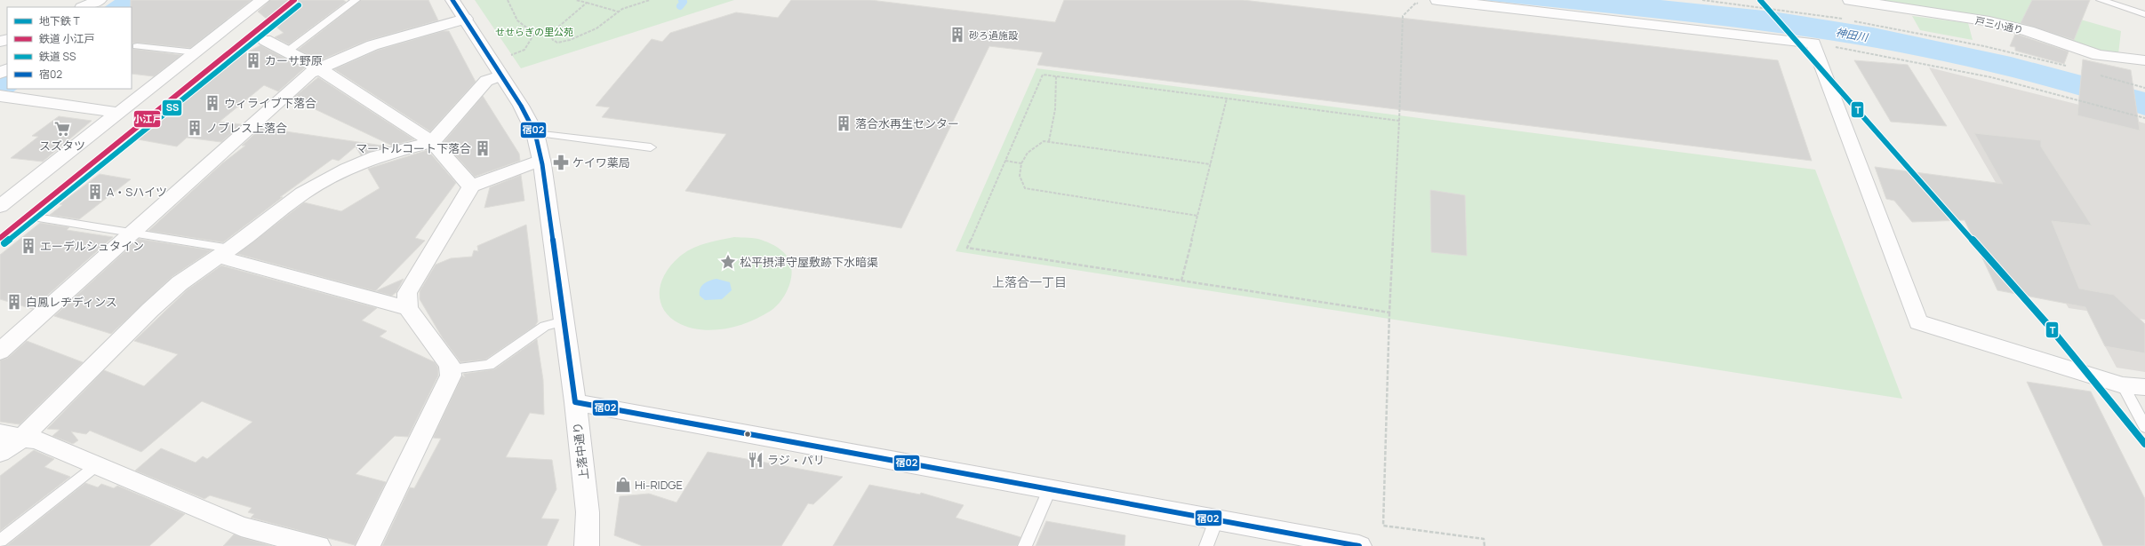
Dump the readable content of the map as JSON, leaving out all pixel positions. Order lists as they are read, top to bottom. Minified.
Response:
{"streets":{"street":["戸三小通り","上落中通り"]},"districts":["上落合一丁目"],"water":["神田川"],"parks":["せせらぎの里公苑"],"places":{"building":["砂ろ過施設","カーサ野原","ウィライブ下落合","落合水再生センター","ノブレス上落合","マートルコート下落合","A・Sハイツ","エーデルシュタイン","白鳳レヂディンス"],"supermarket":["スズタツ"],"pharmacy":["ケイワ薬局"],"place":["松平摂津守屋敷跡下水暗渠"],"restaurant":["ラジ・パリ"],"shop":["Hi-RIDGE"]},"lines":["metro line T","rail line 小江戸","transit line 宿02","rail line SS"],"legend":["地下鉄 T","鉄道 小江戸","鉄道 SS","宿02"]}
